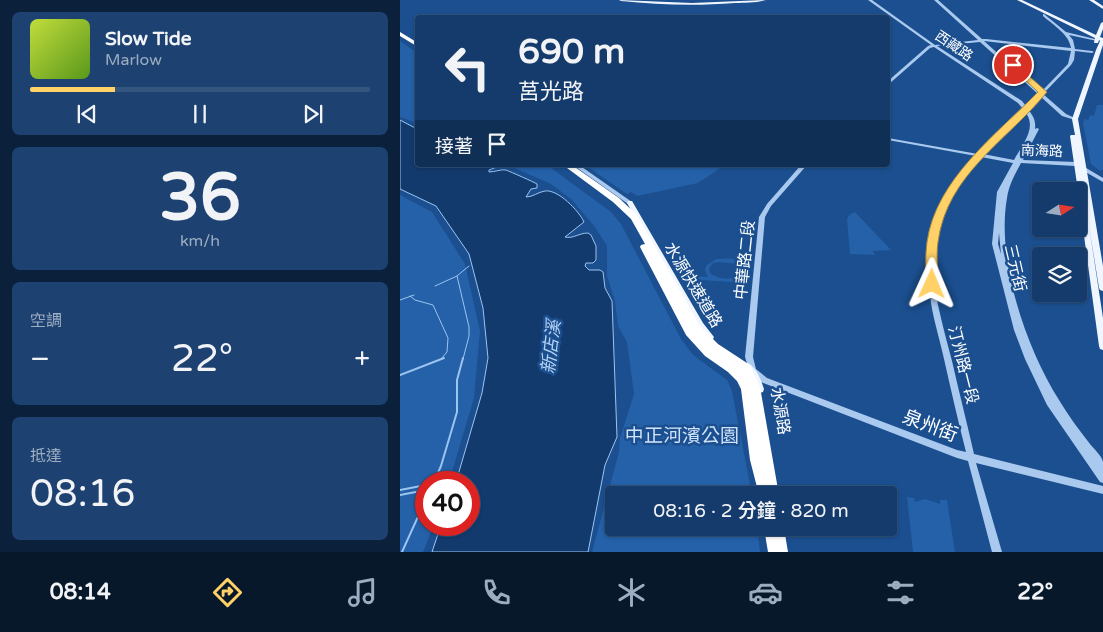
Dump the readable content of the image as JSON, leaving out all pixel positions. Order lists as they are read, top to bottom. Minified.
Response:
{"streets":{"highway":["水源快速道路"],"main road":["水源路"],"street":["西藏路","南海路","中華路二段","三元街","汀州路一段","泉州街"]},"crossings":[["西藏路","三元街"],["西藏路","汀州路一段"],["南海路","三元街"],["南海路","汀州路一段"],["中華路二段","水源路"],["中華路二段","泉州街"],["三元街","汀州路一段"],["汀州路一段","泉州街"],["水源路","泉州街"]],"water":["新店溪"],"parks":["中正河濱公園"],"north":"right","page":{"turn":["690 m","莒光路"],"song":["Slow Tide","Marlow"],"then":"接著","tile":[["36","km/h"],"空調",["抵達","08:16"]],"heat":["−","22°","+"],"limit":"40","trip":"08:16 · 2 分鐘 · 820 m","tabs":["08:14","22°"]}}
